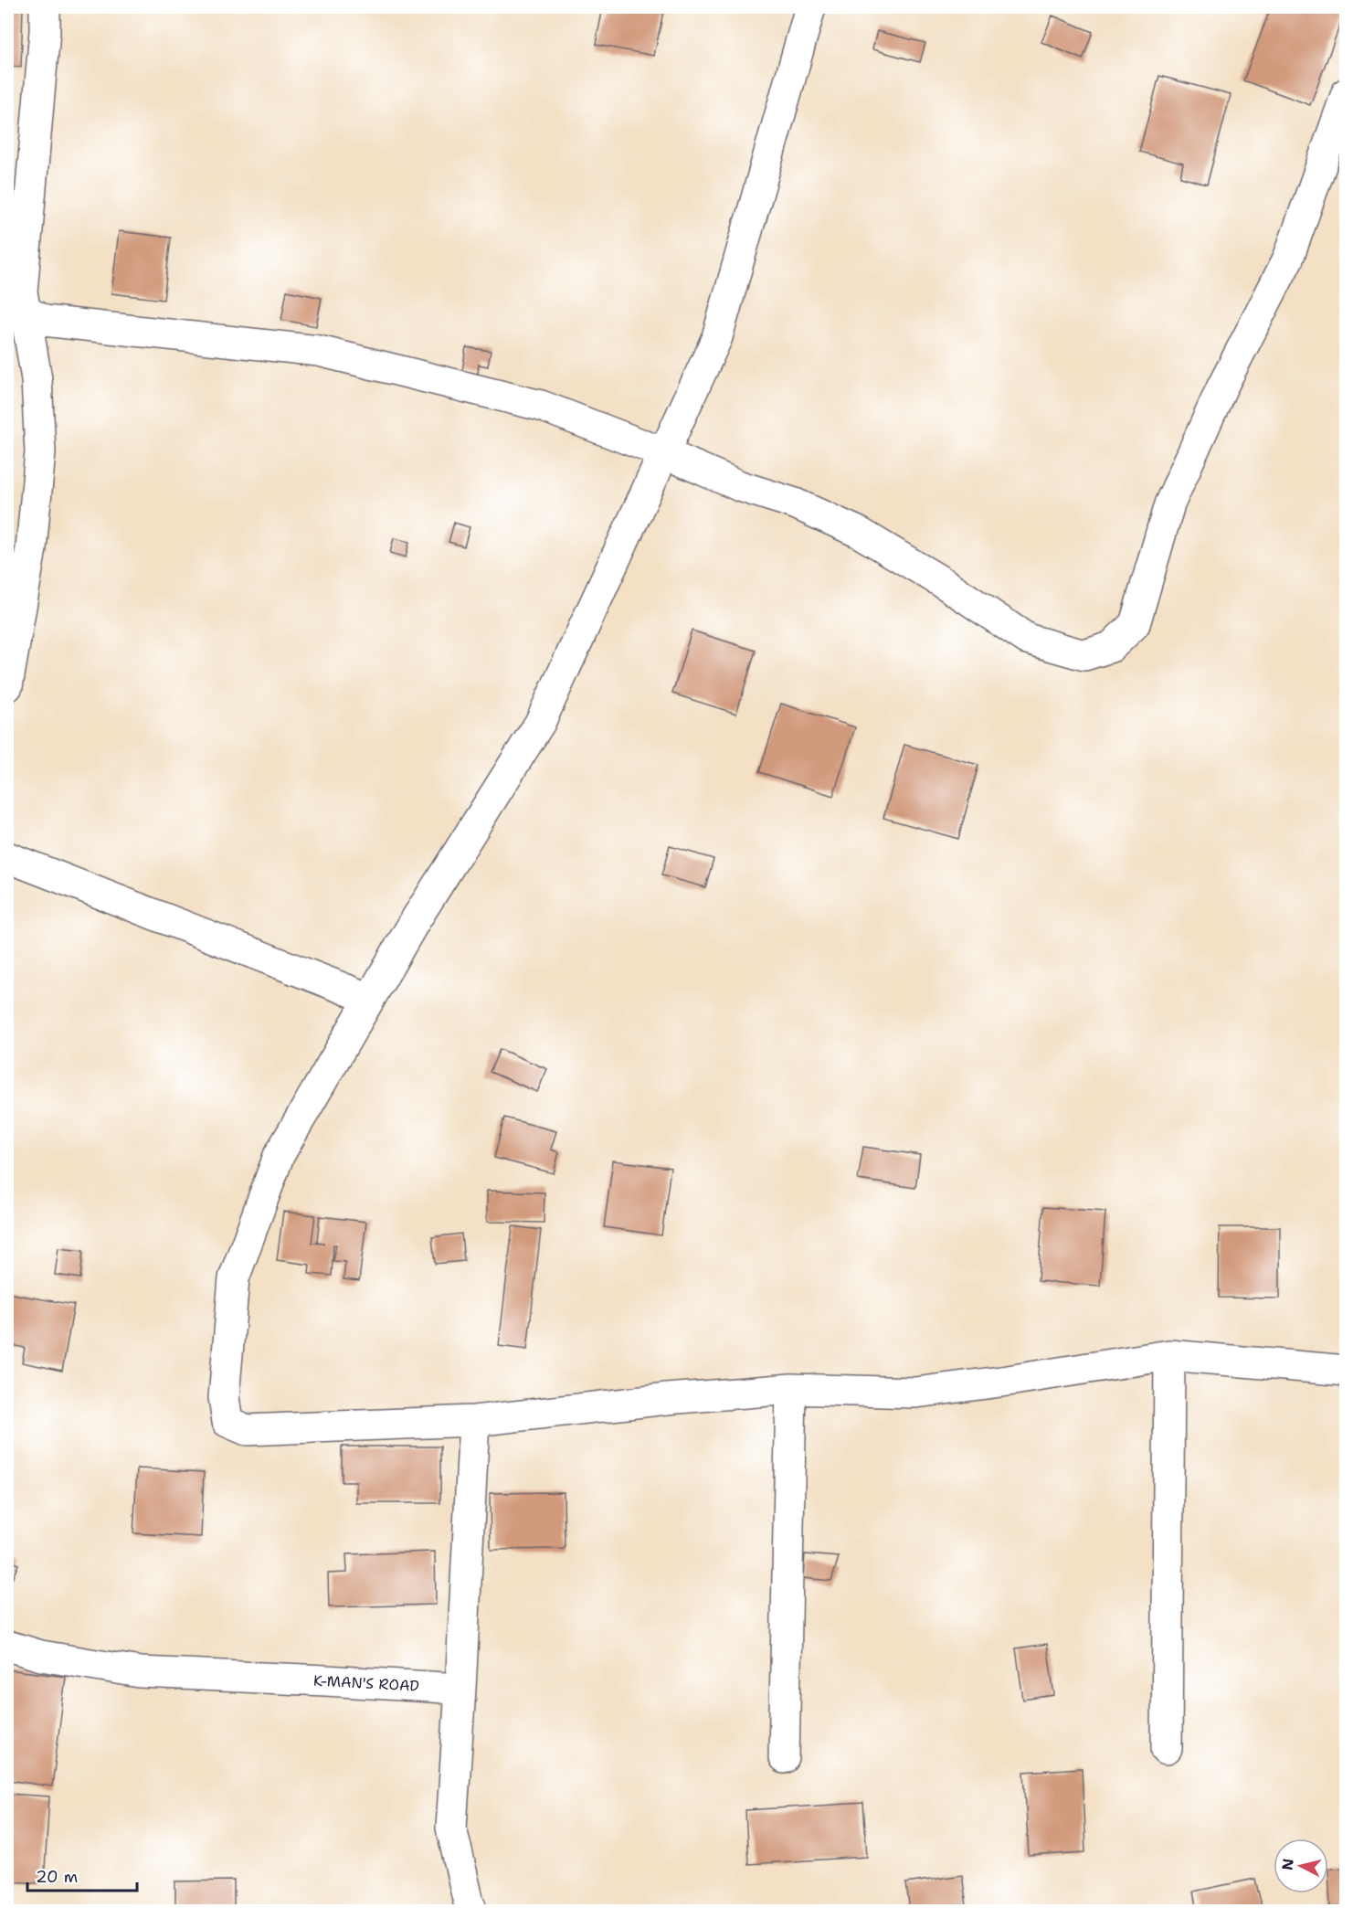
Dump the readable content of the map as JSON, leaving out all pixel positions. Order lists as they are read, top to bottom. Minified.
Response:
{"streets":{"street":["K-MAN'S ROAD"]},"scale_bar":"20 m","north":"left"}
